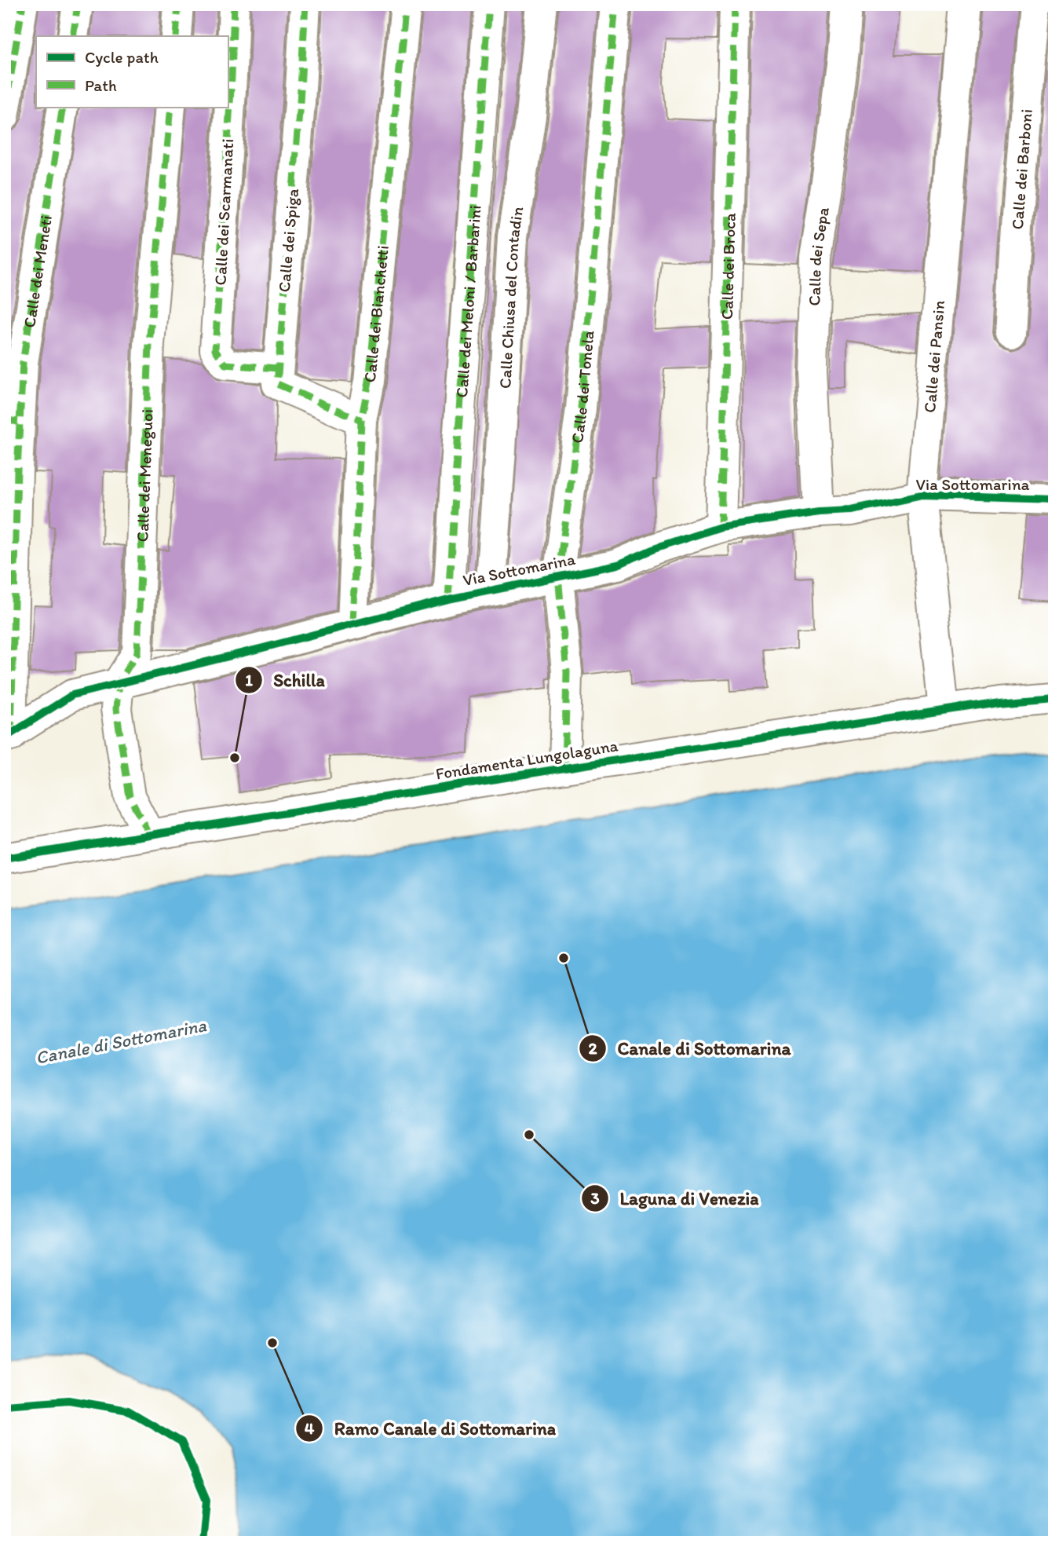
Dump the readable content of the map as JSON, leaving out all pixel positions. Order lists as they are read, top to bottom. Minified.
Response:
{"streets":{"street":["Calle dei Barboni","Calle dei Scarmanati","Calle dei Spiga","Calle dei Sepa","Calle dei Broca","Calle dei Meneti","Calle Chiusa del Contadin","Calle dei Meloni / Barbarini","Calle dei Bianchetti","Calle dei Pansin","Calle dei Tonela","Calle dei Meneguoi","Via Sottomarina","Fondamenta Lungolaguna"]},"crossings":[["Calle dei Scarmanati","Calle dei Spiga"],["Calle dei Sepa","Via Sottomarina"],["Calle dei Broca","Via Sottomarina"],["Calle dei Meneti","Via Sottomarina"],["Calle Chiusa del Contadin","Via Sottomarina"],["Calle dei Meloni / Barbarini","Via Sottomarina"],["Calle dei Bianchetti","Via Sottomarina"],["Calle dei Pansin","Via Sottomarina"],["Calle dei Pansin","Fondamenta Lungolaguna"],["Calle dei Tonela","Via Sottomarina"],["Calle dei Tonela","Fondamenta Lungolaguna"],["Calle dei Meneguoi","Via Sottomarina"],["Calle dei Meneguoi","Fondamenta Lungolaguna"]],"water":["Canale di Sottomarina"],"places":["Schilla","Canale di Sottomarina","Laguna di Venezia","Ramo Canale di Sottomarina"],"legend":["Cycle path","Path"]}
